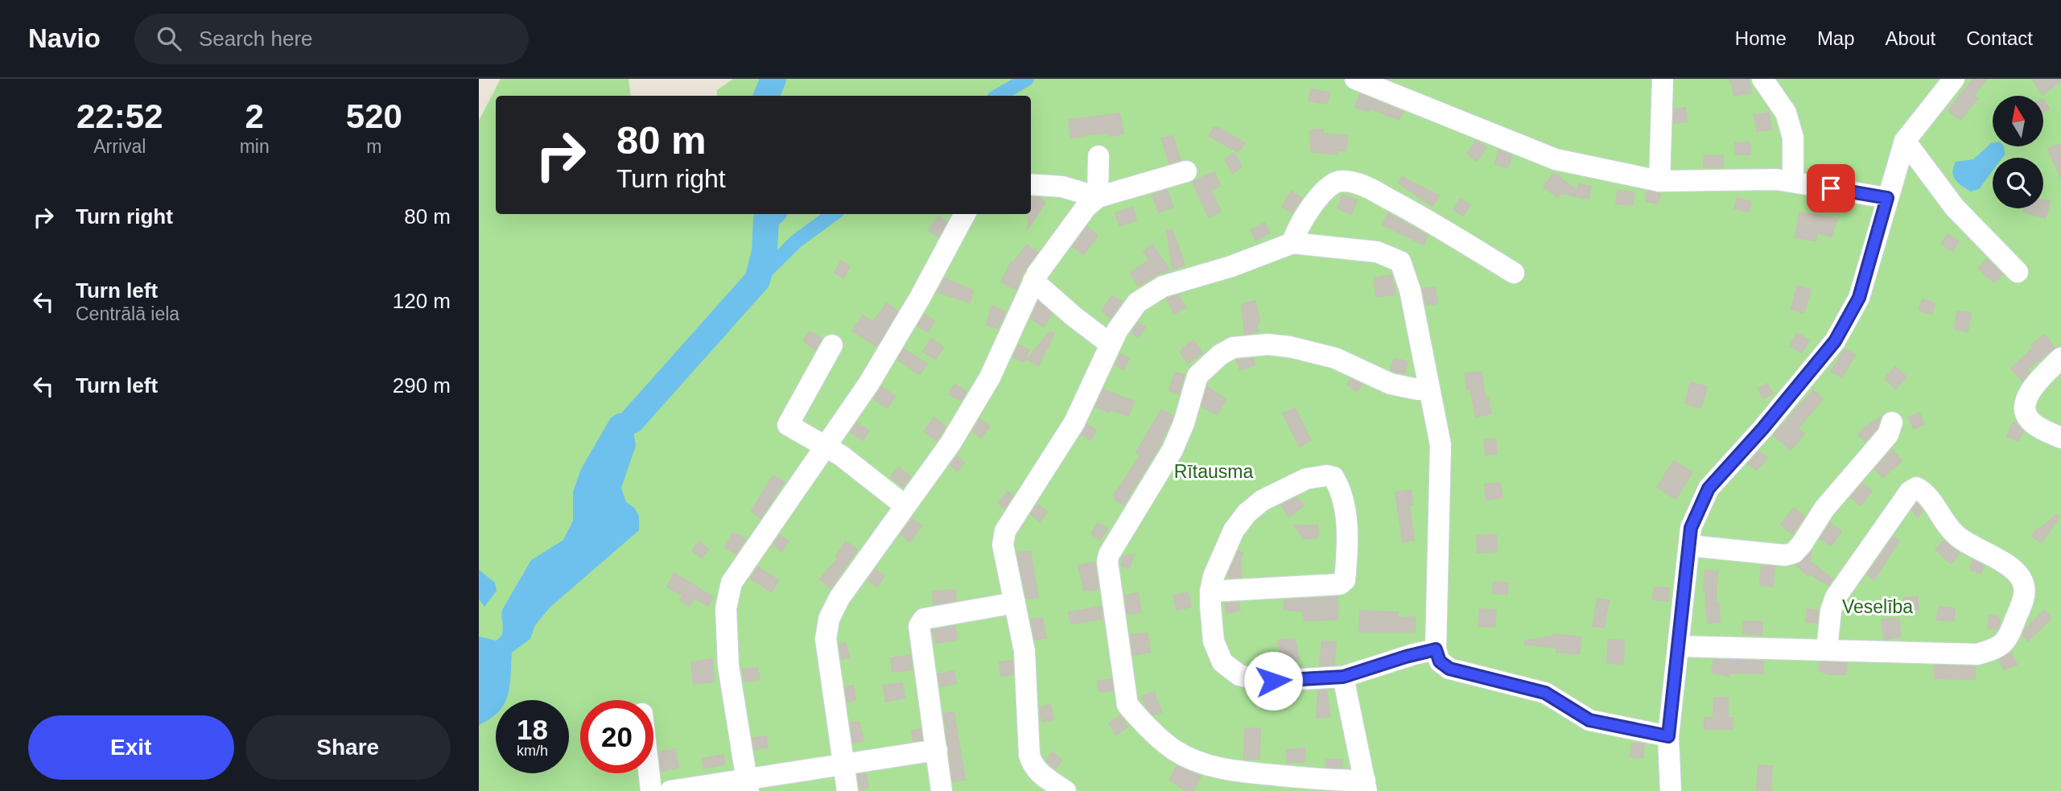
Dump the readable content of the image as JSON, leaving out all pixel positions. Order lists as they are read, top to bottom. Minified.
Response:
{"parks":["Rītausma","Veselība"],"north":"top","page":{"header":"Navio","search":"Search here","nav":["Home","Map","About","Contact"],"eta":["22:52","Arrival","2","min","520","m"],"turn":["80 m","Turn right"],"list":[{"name":"Turn right","value":"80 m"},{"name":"Turn left","note":"Centrālā iela","value":"120 m"},{"name":"Turn left","value":"290 m"}],"speed":"18 km/h","limit":"20","buttons":["Exit","Share"]}}
